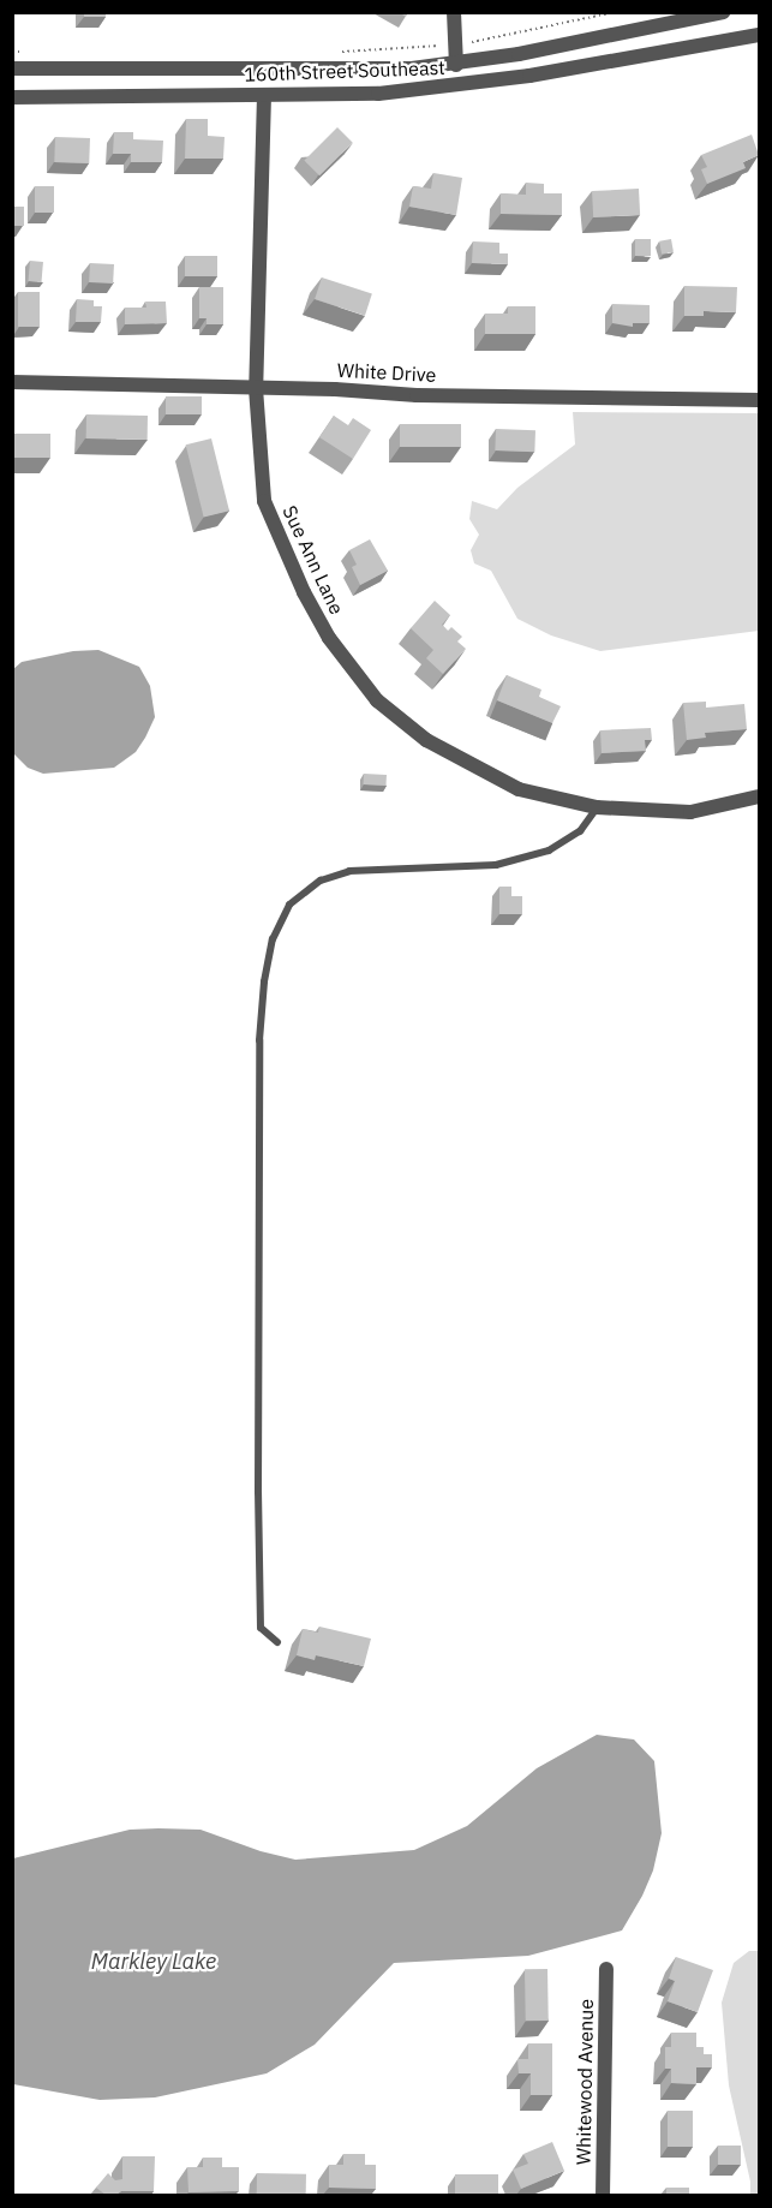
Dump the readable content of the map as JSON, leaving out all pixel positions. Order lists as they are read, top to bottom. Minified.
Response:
{"streets":{"street":["160th Street Southeast","White Drive","Sue Ann Lane","Whitewood Avenue"]},"crossings":[["160th Street Southeast","Sue Ann Lane"],["White Drive","Sue Ann Lane"]],"water":["Markley Lake"]}
